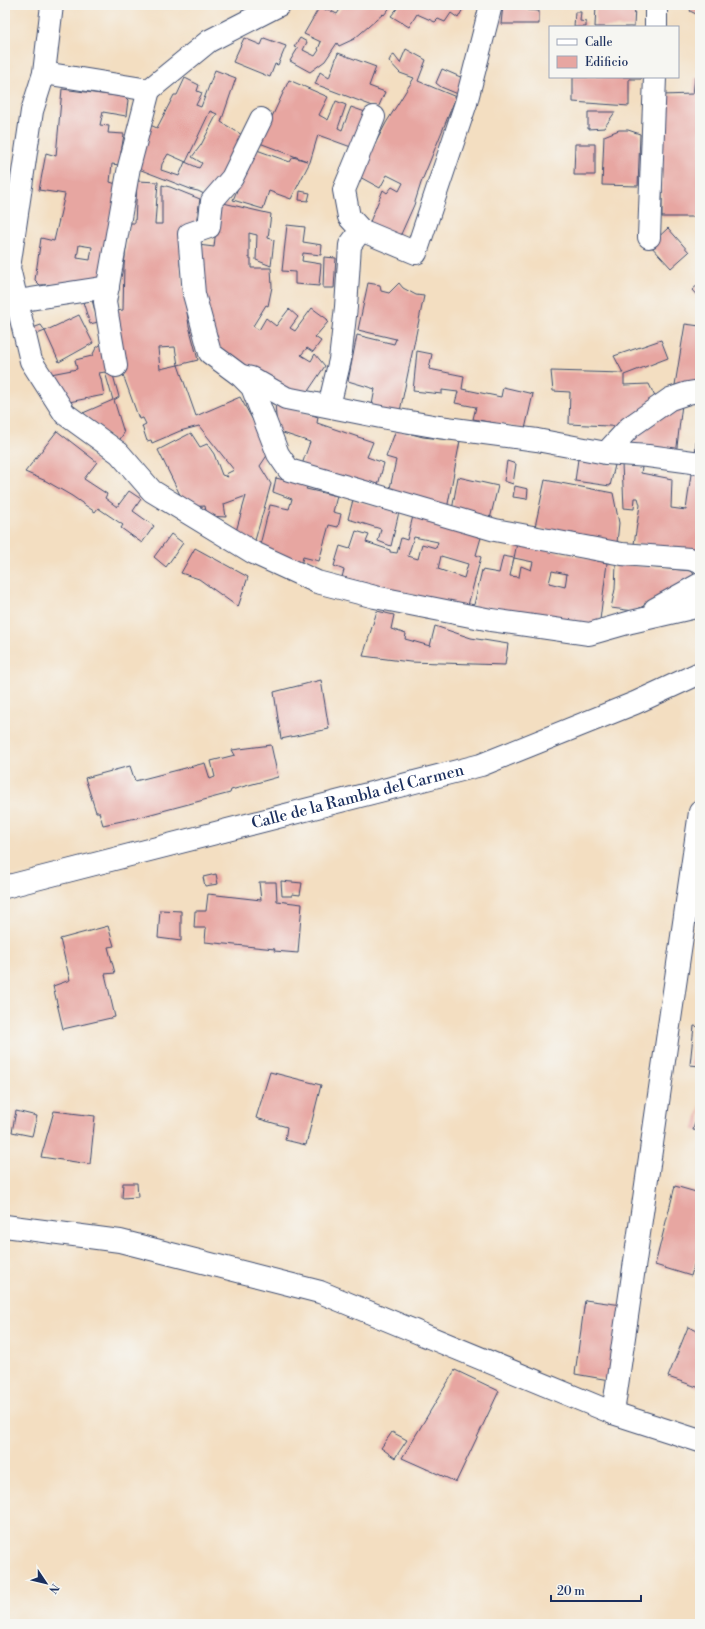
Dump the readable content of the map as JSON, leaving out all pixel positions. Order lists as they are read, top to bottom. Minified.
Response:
{"streets":{"street":["Calle de la Rambla del Carmen"]},"legend":["Calle","Edificio"],"scale_bar":"20 m","north":"bottom right"}
